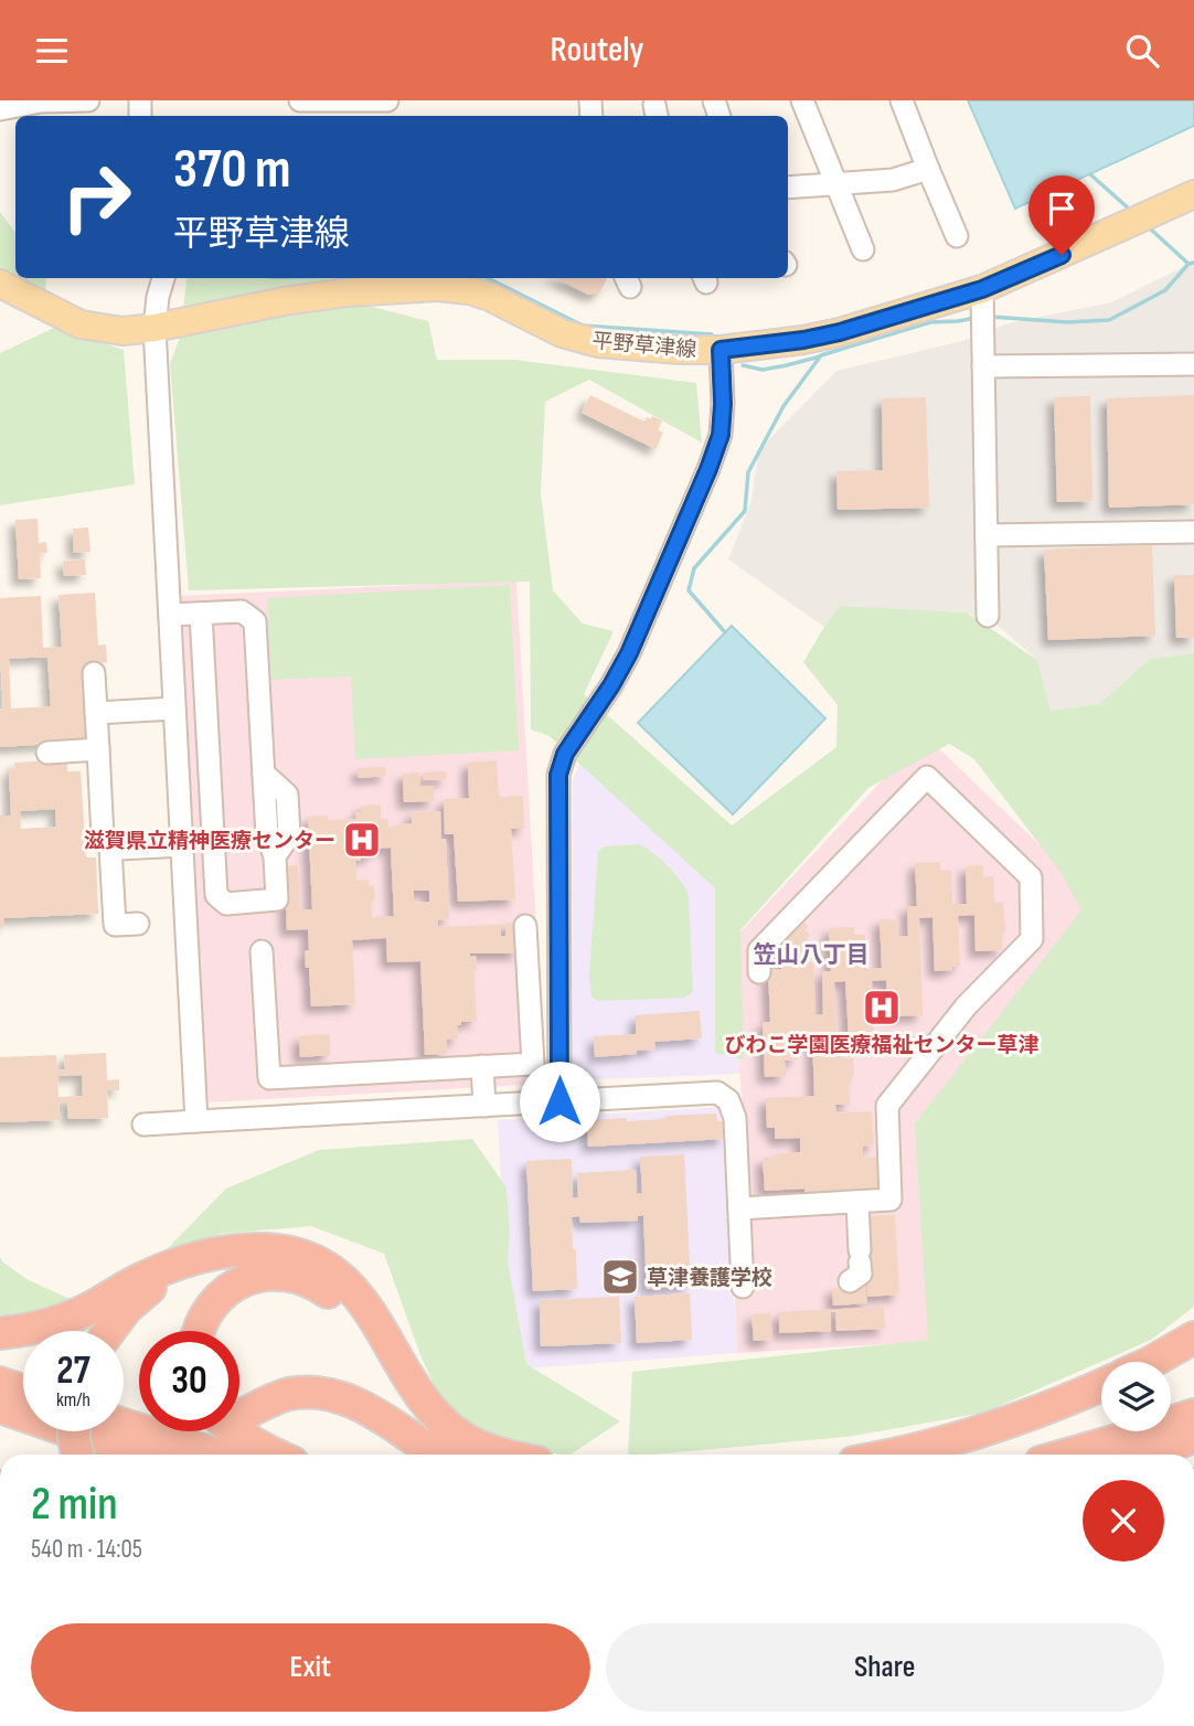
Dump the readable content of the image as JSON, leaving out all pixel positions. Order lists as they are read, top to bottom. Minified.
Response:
{"streets":{"main road":["平野草津線"]},"districts":["笠山八丁目"],"places":{"hospital":["滋賀県立精神医療センター","びわこ学園医療福祉センター草津"],"school or university":["草津養護学校"]},"page":{"header":"Routely","turn":["370 m","平野草津線"],"speed":"27 km/h","limit":"30","heading":["2 min","540 m · 14:05"],"buttons":["Exit","Share"]}}
